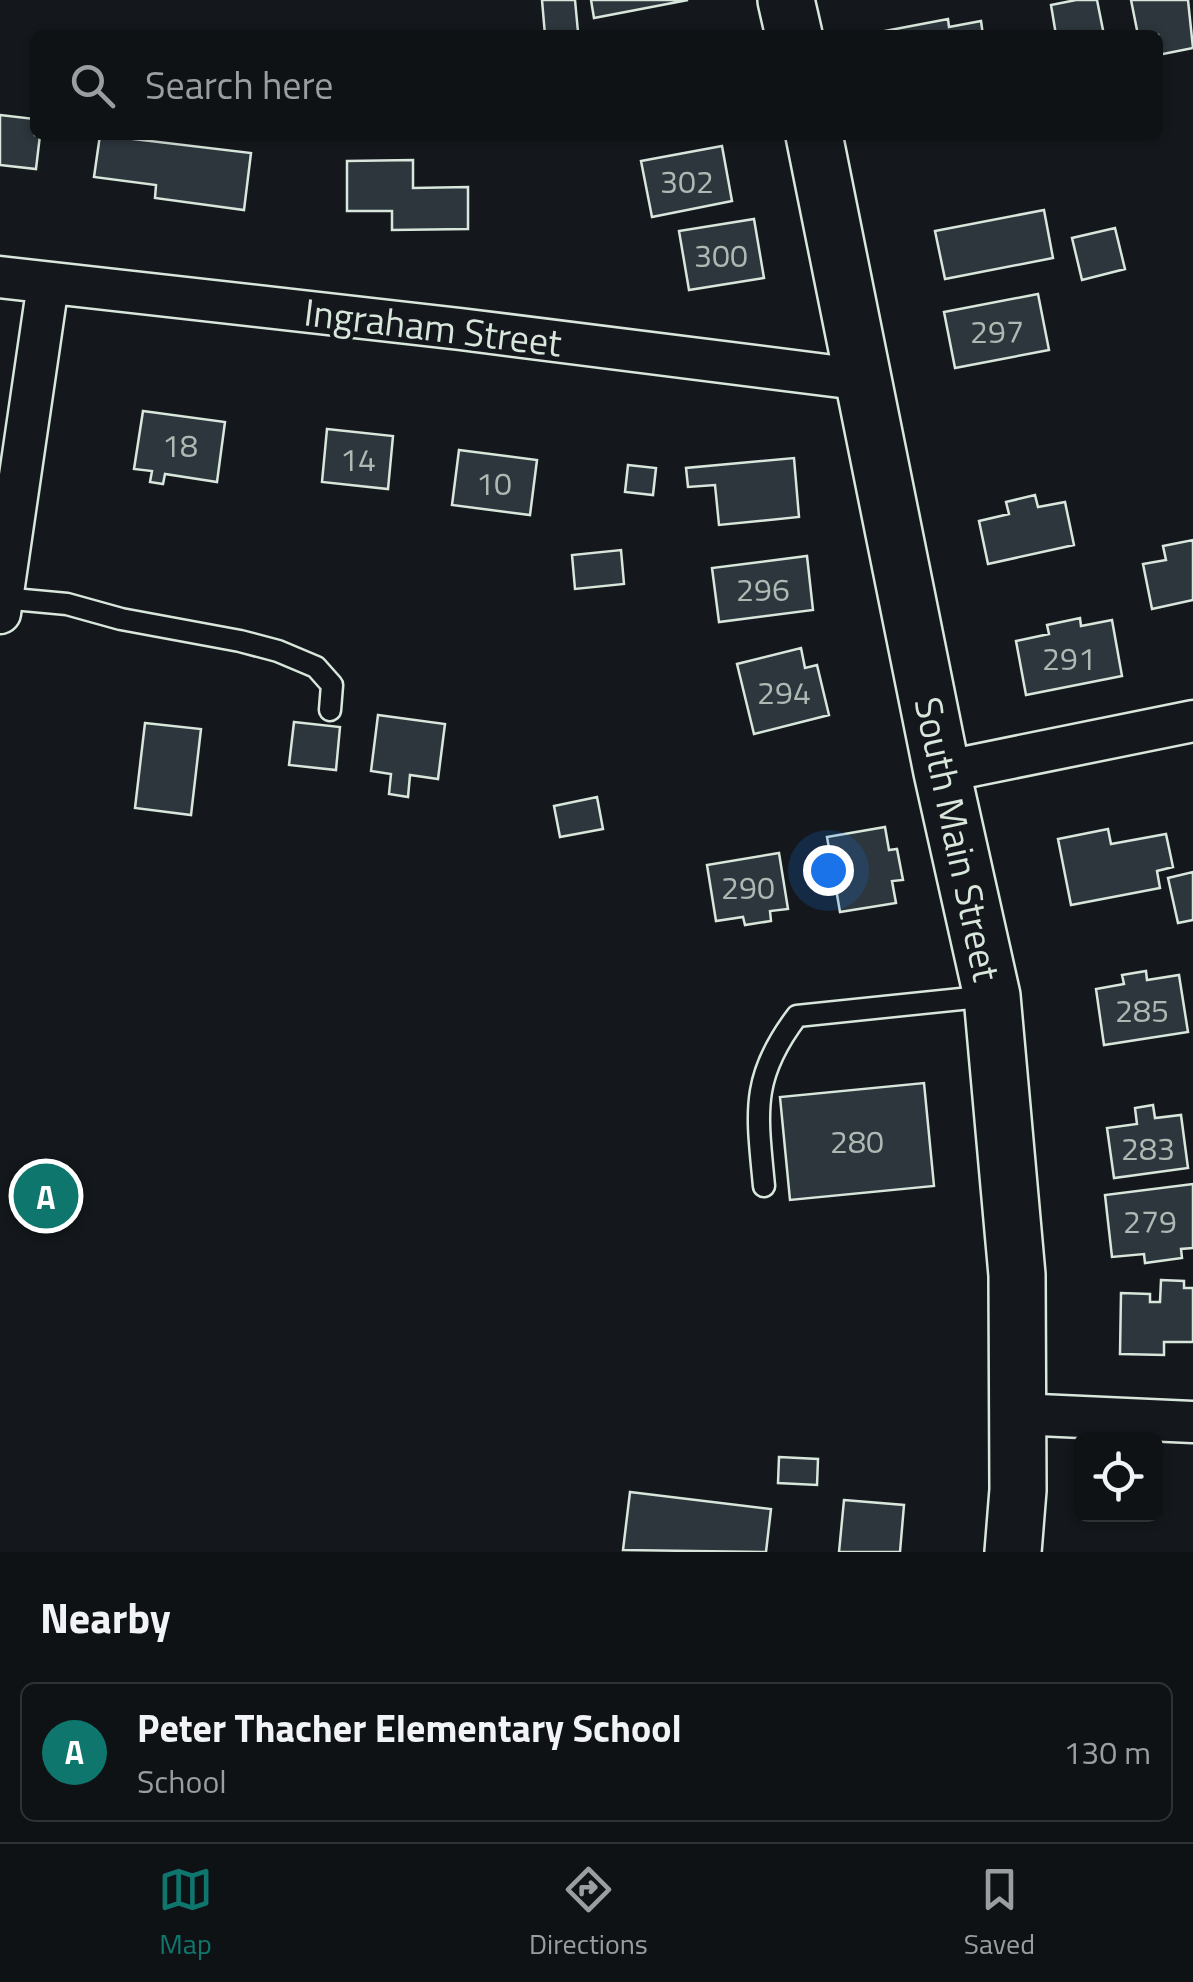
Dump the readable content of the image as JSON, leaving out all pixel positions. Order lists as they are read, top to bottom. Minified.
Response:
{"streets":{"main road":["South Main Street"],"street":["Ingraham Street"]},"crossings":[["Ingraham Street","South Main Street"]],"house_numbers":["302","300","297","18","14","10","296","291","294","290","285","280","283","279"],"page":{"search":"Search here","pins":"A","heading":"Nearby","list":[{"mark":"A","name":"Peter Thacher Elementary School","note":"School","value":"130 m"}],"nav":["Map","Directions","Saved"]}}
